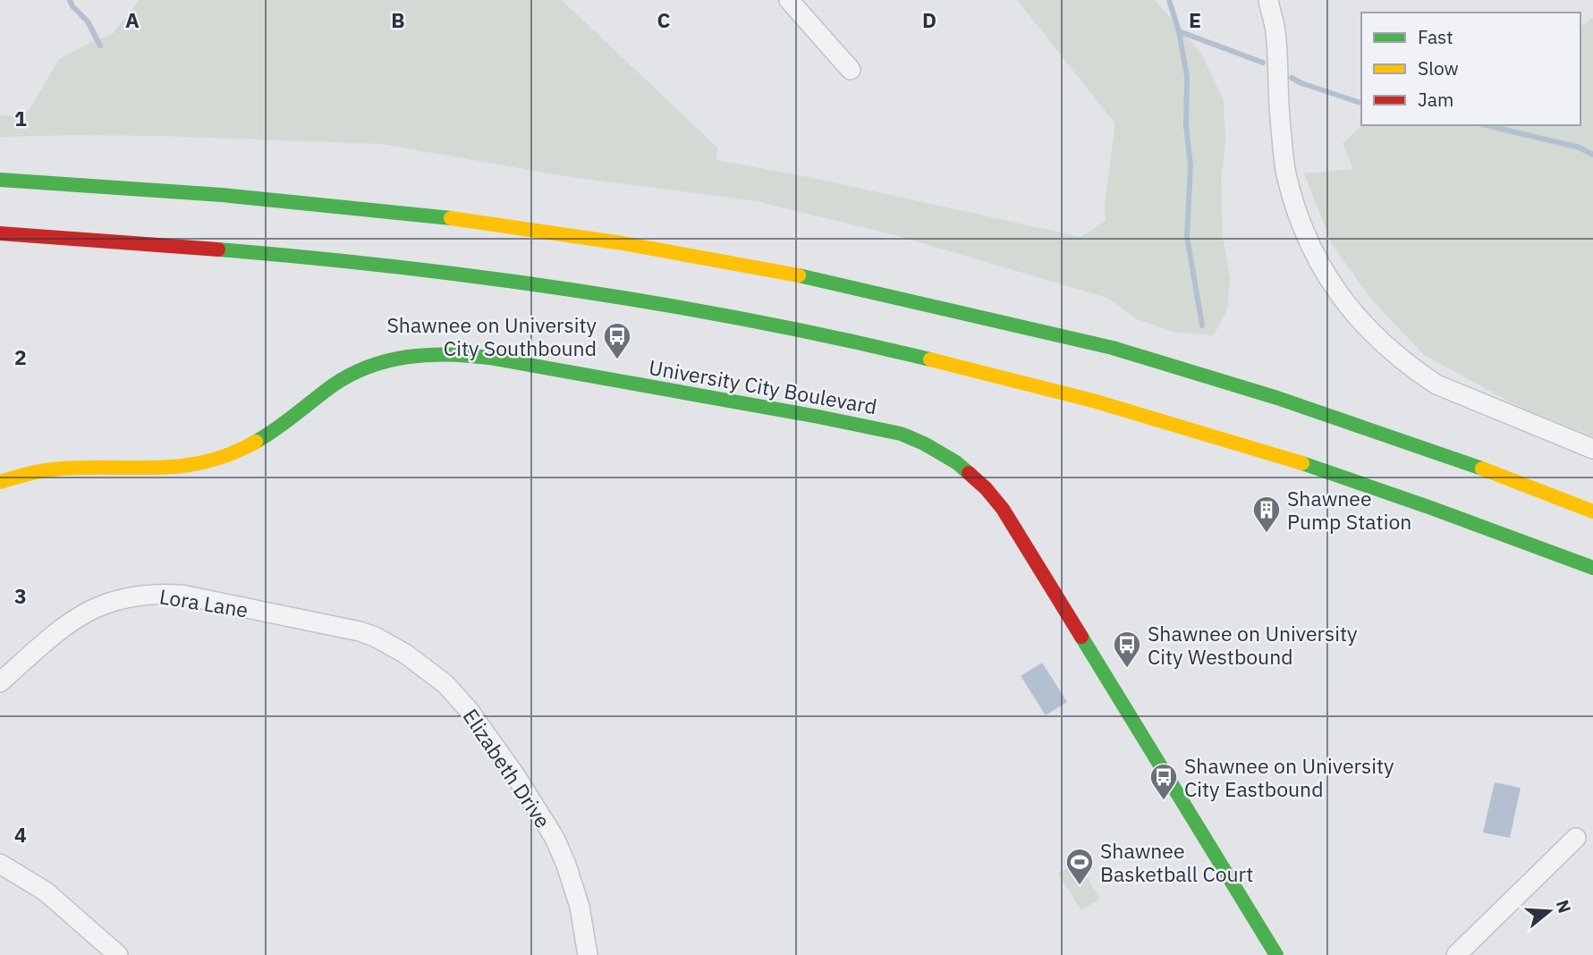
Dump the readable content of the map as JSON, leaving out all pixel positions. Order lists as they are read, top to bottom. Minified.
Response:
{"streets":{"main road":["University City Boulevard"],"street":["Lora Lane","Elizabeth Drive"]},"crossings":[["Lora Lane","Elizabeth Drive"]],"places":{"bus stop":["Shawnee on University City Southbound","Shawnee on University City Westbound","Shawnee on University City Eastbound"],"building":["Shawnee Pump Station"],"sports":["Shawnee Basketball Court"]},"legend":["Fast","Slow","Jam"],"north":"right","grid":{"columns":["A","B","C","D","E"],"rows":["1","2","3","4"]}}
